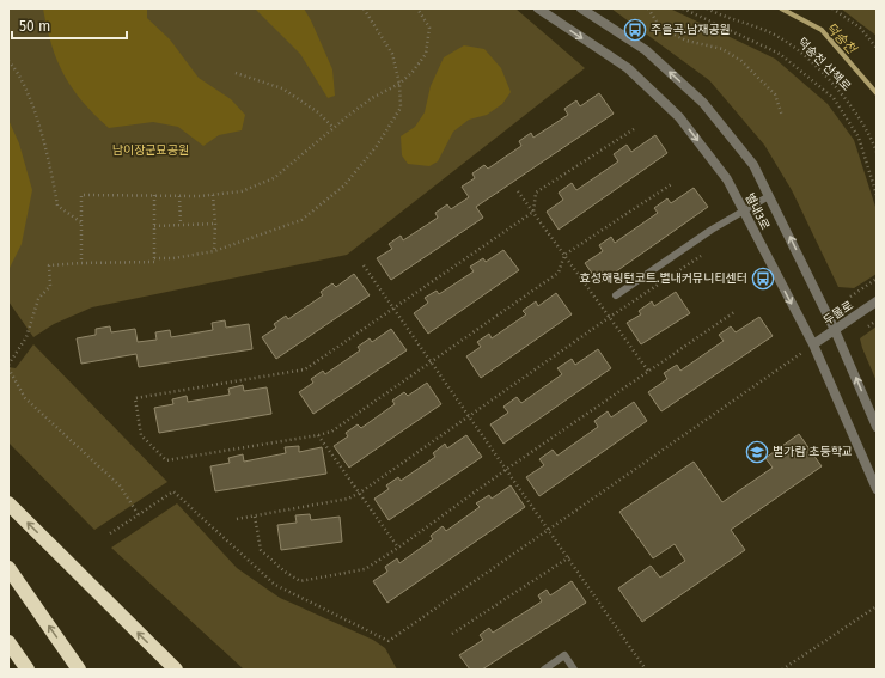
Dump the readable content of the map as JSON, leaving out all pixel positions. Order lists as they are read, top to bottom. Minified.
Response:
{"streets":{"street":["별내3로","두물로"],"path":["덕송천 산책로"]},"crossings":[["별내3로","두물로"]],"water":["덕송천"],"parks":["남이장군묘공원"],"places":{"bus stop":["주을곡.남재공원","효성해링턴코트.별내커뮤니티센터"],"school or university":["별가람 초등학교"]},"scale_bar":"50 m"}
